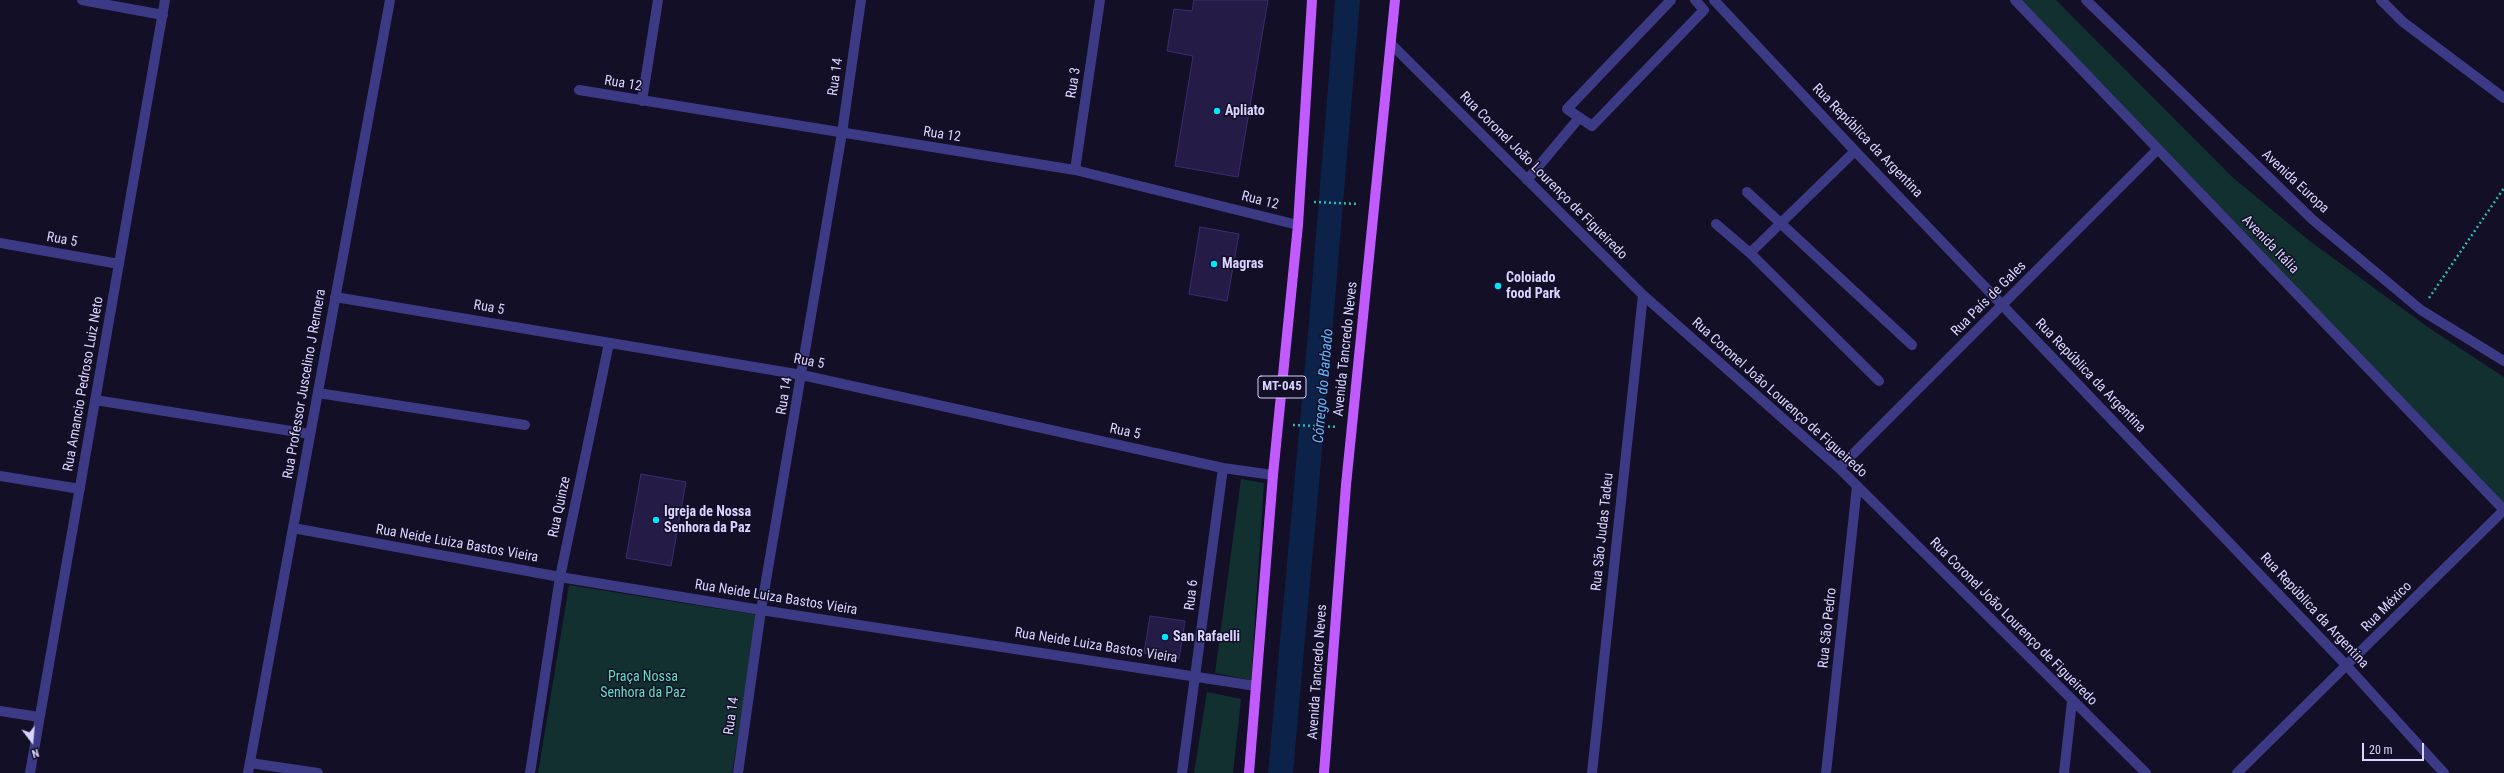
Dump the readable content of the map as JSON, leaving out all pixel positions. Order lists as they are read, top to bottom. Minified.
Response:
{"streets":{"main road":["Avenida Tancredo Neves","MT-045"],"street":["Rua 14","Rua 3","Rua 12","Rua República da Argentina","Rua Coronel João Lourenço de Figueiredo","Avenida Europa","Rua 5","Avenida Itália","Rua País de Gales","Rua Amancio Pedroso Luiz Neto","Rua Professor Juscelino J Rennera","Rua Quinze","Rua São Judas Tadeu","Rua Neide Luiza Bastos Vieira","Rua 6","Rua México","Rua São Pedro"]},"crossings":[["Rua 14","Rua 12"],["Rua 14","Rua 5"],["Rua 14","Rua Neide Luiza Bastos Vieira"],["Rua 3","Rua 12"],["Rua 12","MT-045"],["Rua República da Argentina","Rua País de Gales"],["Rua República da Argentina","Rua México"],["Rua Coronel João Lourenço de Figueiredo","Rua País de Gales"],["Rua Coronel João Lourenço de Figueiredo","Avenida Tancredo Neves"],["Rua Coronel João Lourenço de Figueiredo","Rua São Judas Tadeu"],["Rua Coronel João Lourenço de Figueiredo","Rua São Pedro"],["Rua 5","Rua Amancio Pedroso Luiz Neto"],["Rua 5","Rua Professor Juscelino J Rennera"],["Rua 5","MT-045"],["Rua 5","Rua Quinze"],["Rua 5","Rua 6"],["Avenida Itália","Rua País de Gales"],["Avenida Itália","Rua México"],["Rua Professor Juscelino J Rennera","Rua Neide Luiza Bastos Vieira"],["MT-045","Rua Neide Luiza Bastos Vieira"],["Rua Quinze","Rua Neide Luiza Bastos Vieira"],["Rua Neide Luiza Bastos Vieira","Rua 6"]],"water":["Córrego do Barbado"],"parks":["Praça Nossa Senhora da Paz"],"places":["Apliato","Magras","Coloiado food Park","Igreja de Nossa Senhora da Paz","San Rafaelli"],"scale_bar":"20 m","north":"bottom"}
